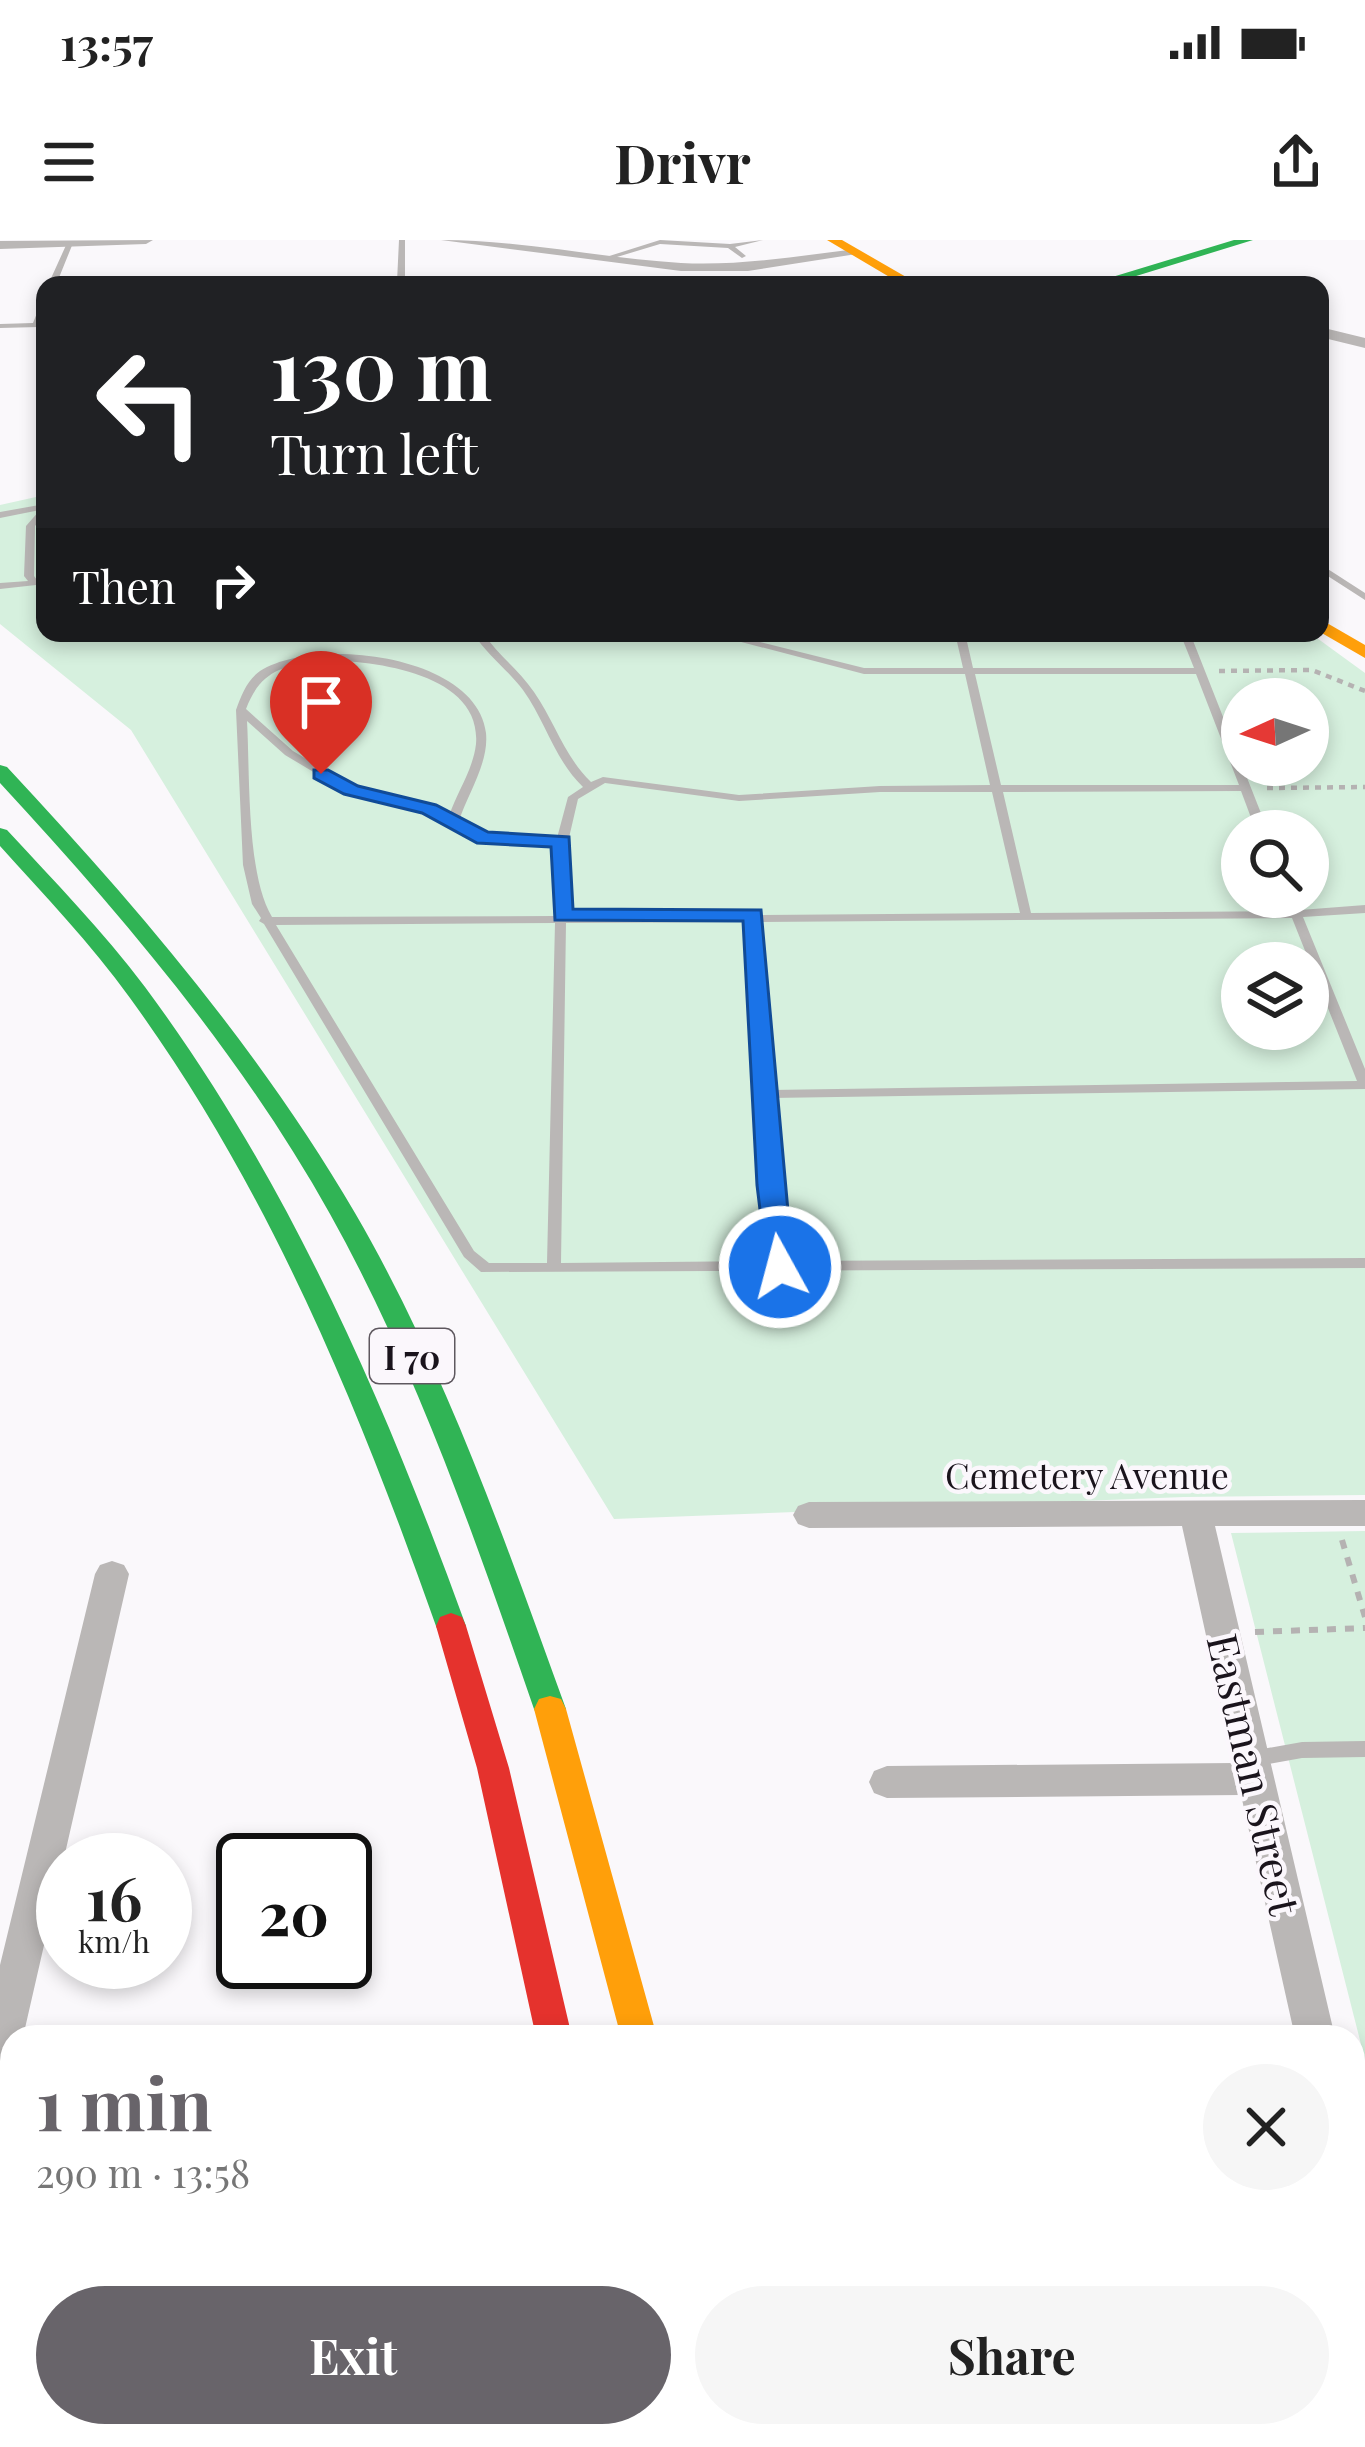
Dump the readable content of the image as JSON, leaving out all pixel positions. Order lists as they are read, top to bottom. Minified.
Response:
{"streets":{"main road":["I 70"],"street":["Cemetery Avenue","Eastman Street"]},"crossings":[["Cemetery Avenue","Eastman Street"]],"north":"left","page":{"status":"13:57","header":"Drivr","turn":["130 m","Turn left"],"then":"Then","speed":"16 km/h","limit":"20","heading":["1 min","290 m · 13:58"],"buttons":["Exit","Share"]}}
